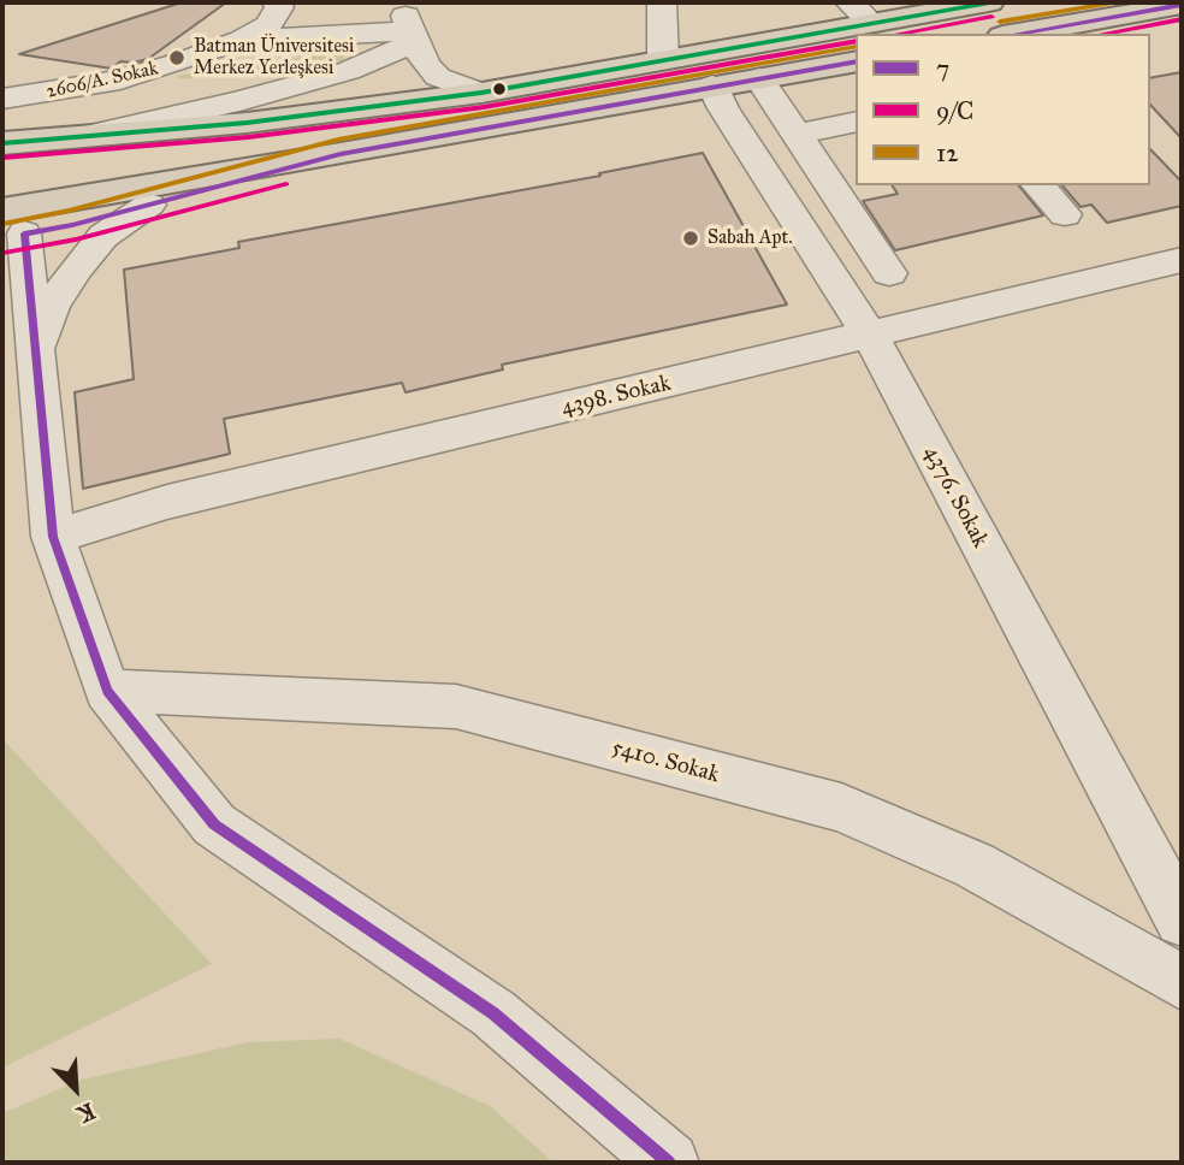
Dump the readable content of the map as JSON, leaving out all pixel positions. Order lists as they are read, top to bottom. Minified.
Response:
{"streets":{"street":["2606/A. Sokak","4398. Sokak","4376. Sokak","5410. Sokak"]},"crossings":[["4398. Sokak","4376. Sokak"]],"places":["Batman Üniversitesi Merkez Yerleşkesi","Sabah Apt."],"lines":["transit line 12","transit line 7","transit line 9/C"],"legend":["7","9/C","12"],"north":"bottom right"}
